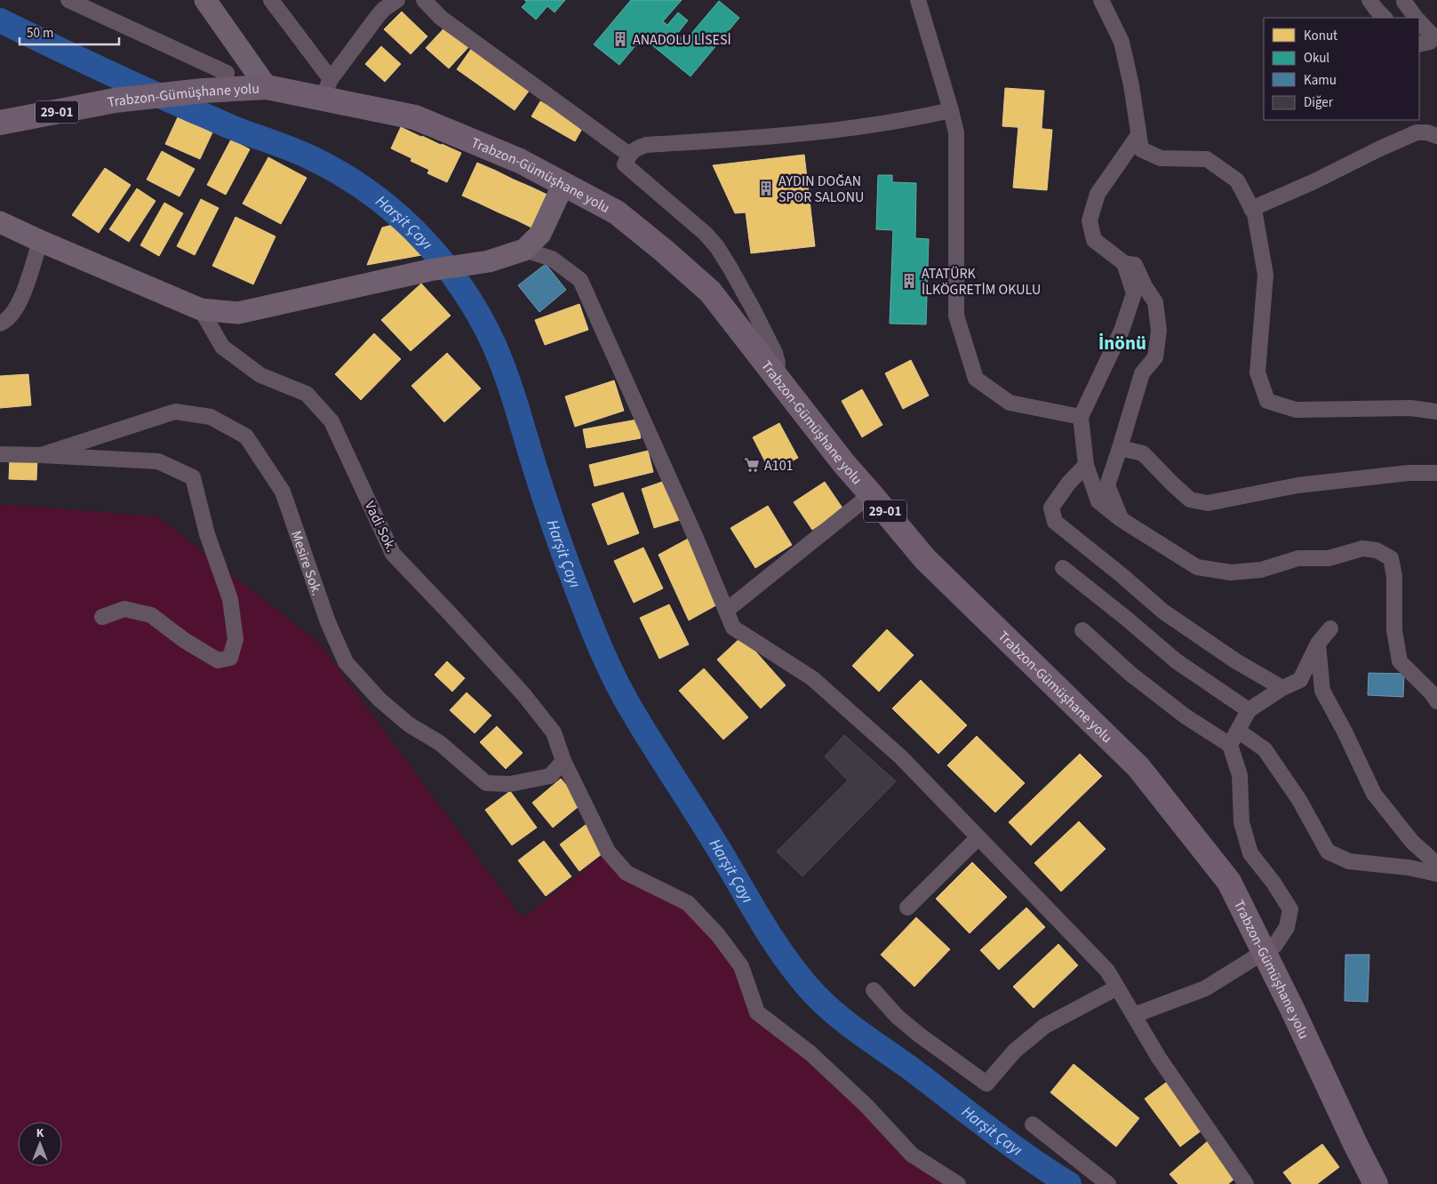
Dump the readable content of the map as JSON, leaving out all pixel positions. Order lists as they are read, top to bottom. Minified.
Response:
{"streets":{"main road":["Trabzon-Gümüşhane yolu","29-01"],"street":["Vadi Sok.","Mesire Sok."]},"crossings":[["Vadi Sok.","Mesire Sok."]],"districts":["İnönü"],"water":["Harşit Çayı"],"places":{"building":["ANADOLU LİSESİ","AYDIN DOĞAN SPOR SALONU","ATATÜRK İLKÖGRETİM OKULU"],"supermarket":["A101"]},"legend":["Konut","Okul","Kamu","Diğer"],"scale_bar":"50 m","north":"top"}
